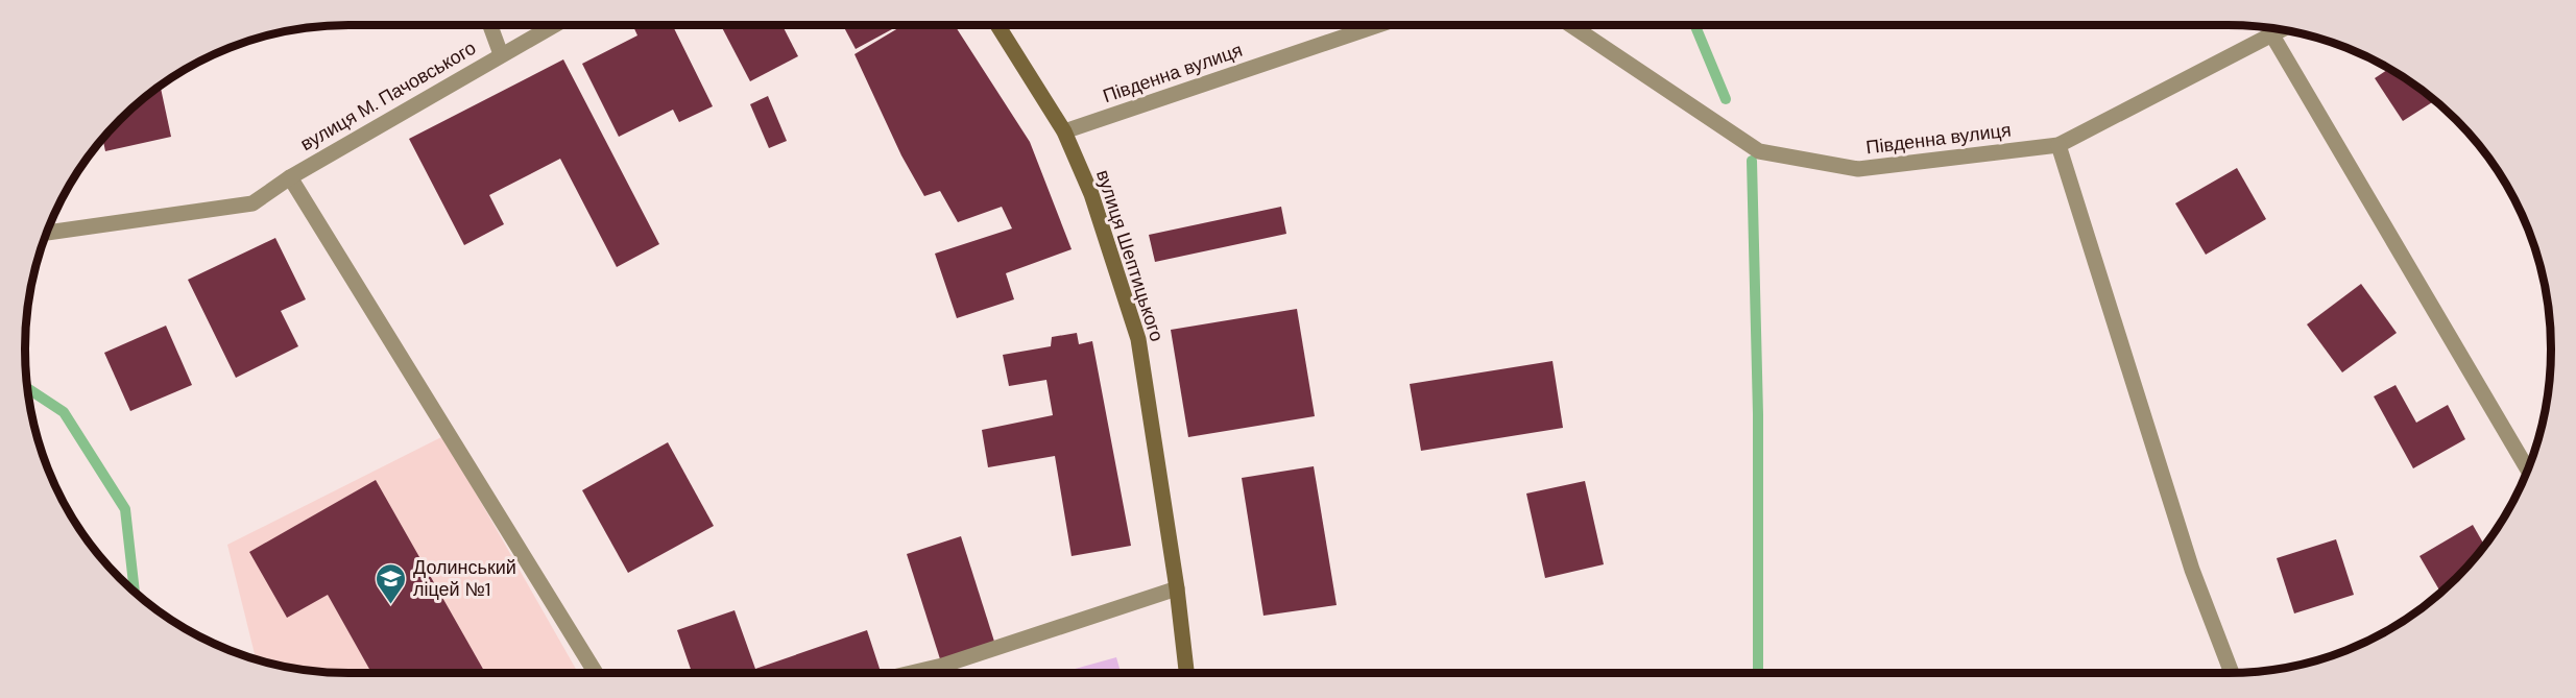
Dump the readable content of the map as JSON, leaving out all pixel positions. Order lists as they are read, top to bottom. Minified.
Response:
{"streets":{"street":["Південна вулиця","вулиця М. Пачовського","вулиця Шептицького"]},"crossings":[["Південна вулиця","вулиця Шептицького"]],"places":{"school or university":["Долинський ліцей №1"]}}
